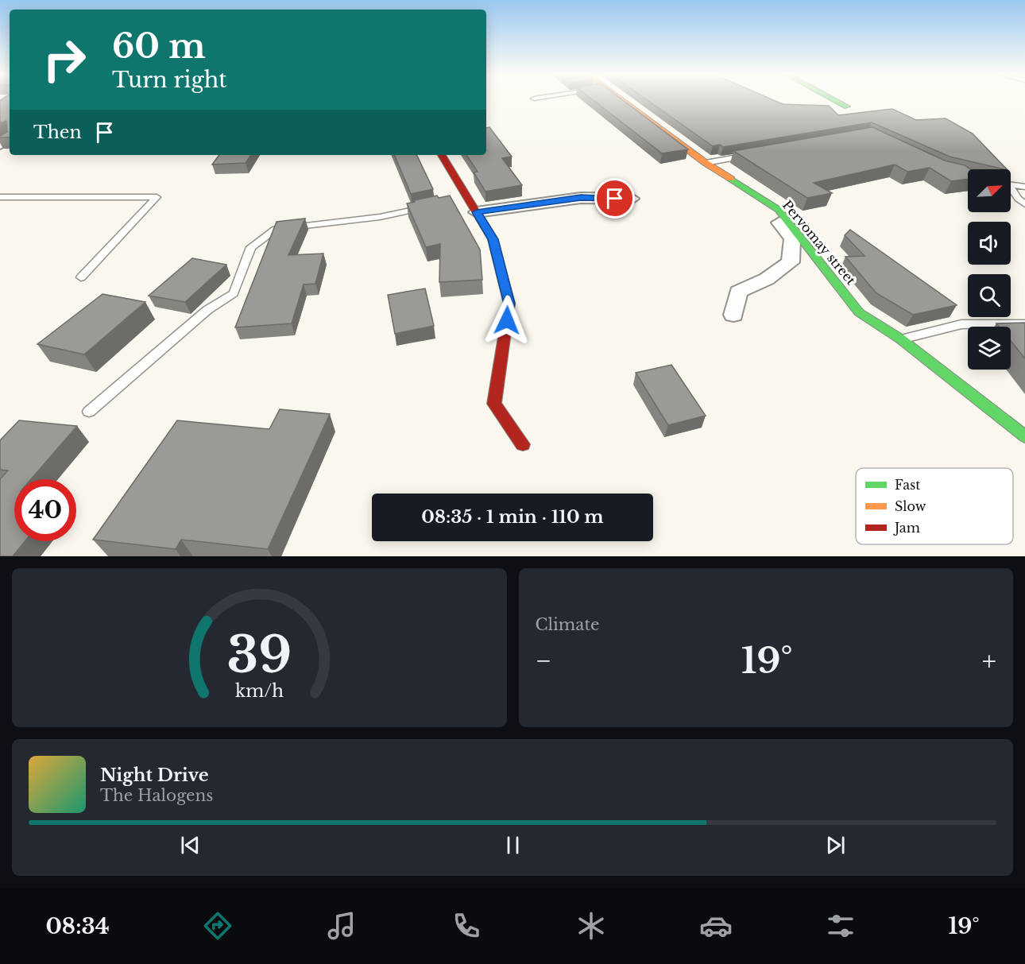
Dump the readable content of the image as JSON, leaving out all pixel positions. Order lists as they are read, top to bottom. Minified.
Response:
{"streets":{"street":["Pervomay street"]},"legend":["Fast","Slow","Jam"],"north":"top right","page":{"turn":["60 m","Turn right"],"then":"Then","limit":"40","trip":"08:35 · 1 min · 110 m","tile":"Climate","heat":["−","19°","+"],"song":["Night Drive","The Halogens"],"tabs":["08:34","19°"],"gauge":["39","km/h"]}}
